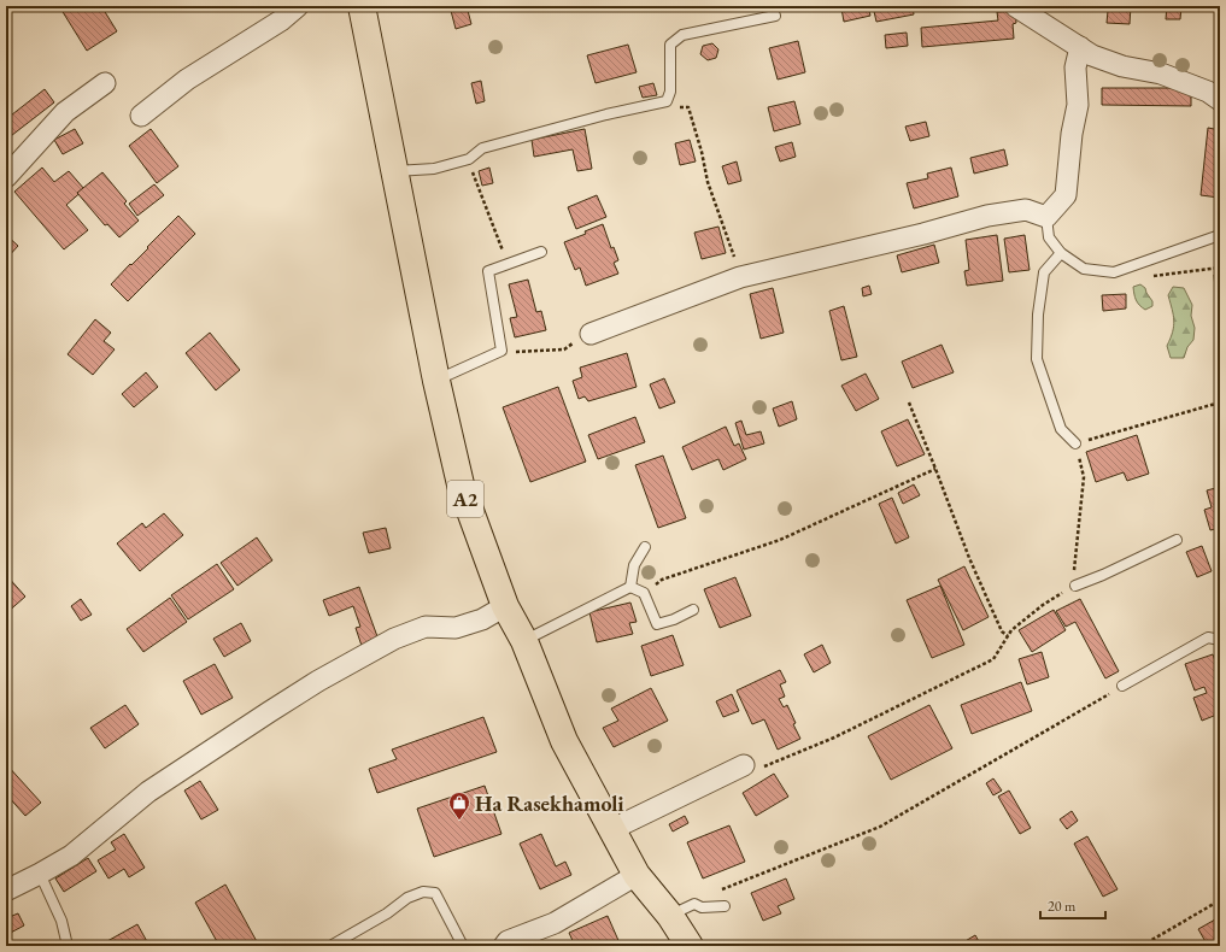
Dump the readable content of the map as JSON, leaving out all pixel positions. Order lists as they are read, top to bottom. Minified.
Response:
{"streets":{"main road":["A2"]},"places":{"shop":["Ha Rasekhamoli"]},"scale_bar":"20 m"}
